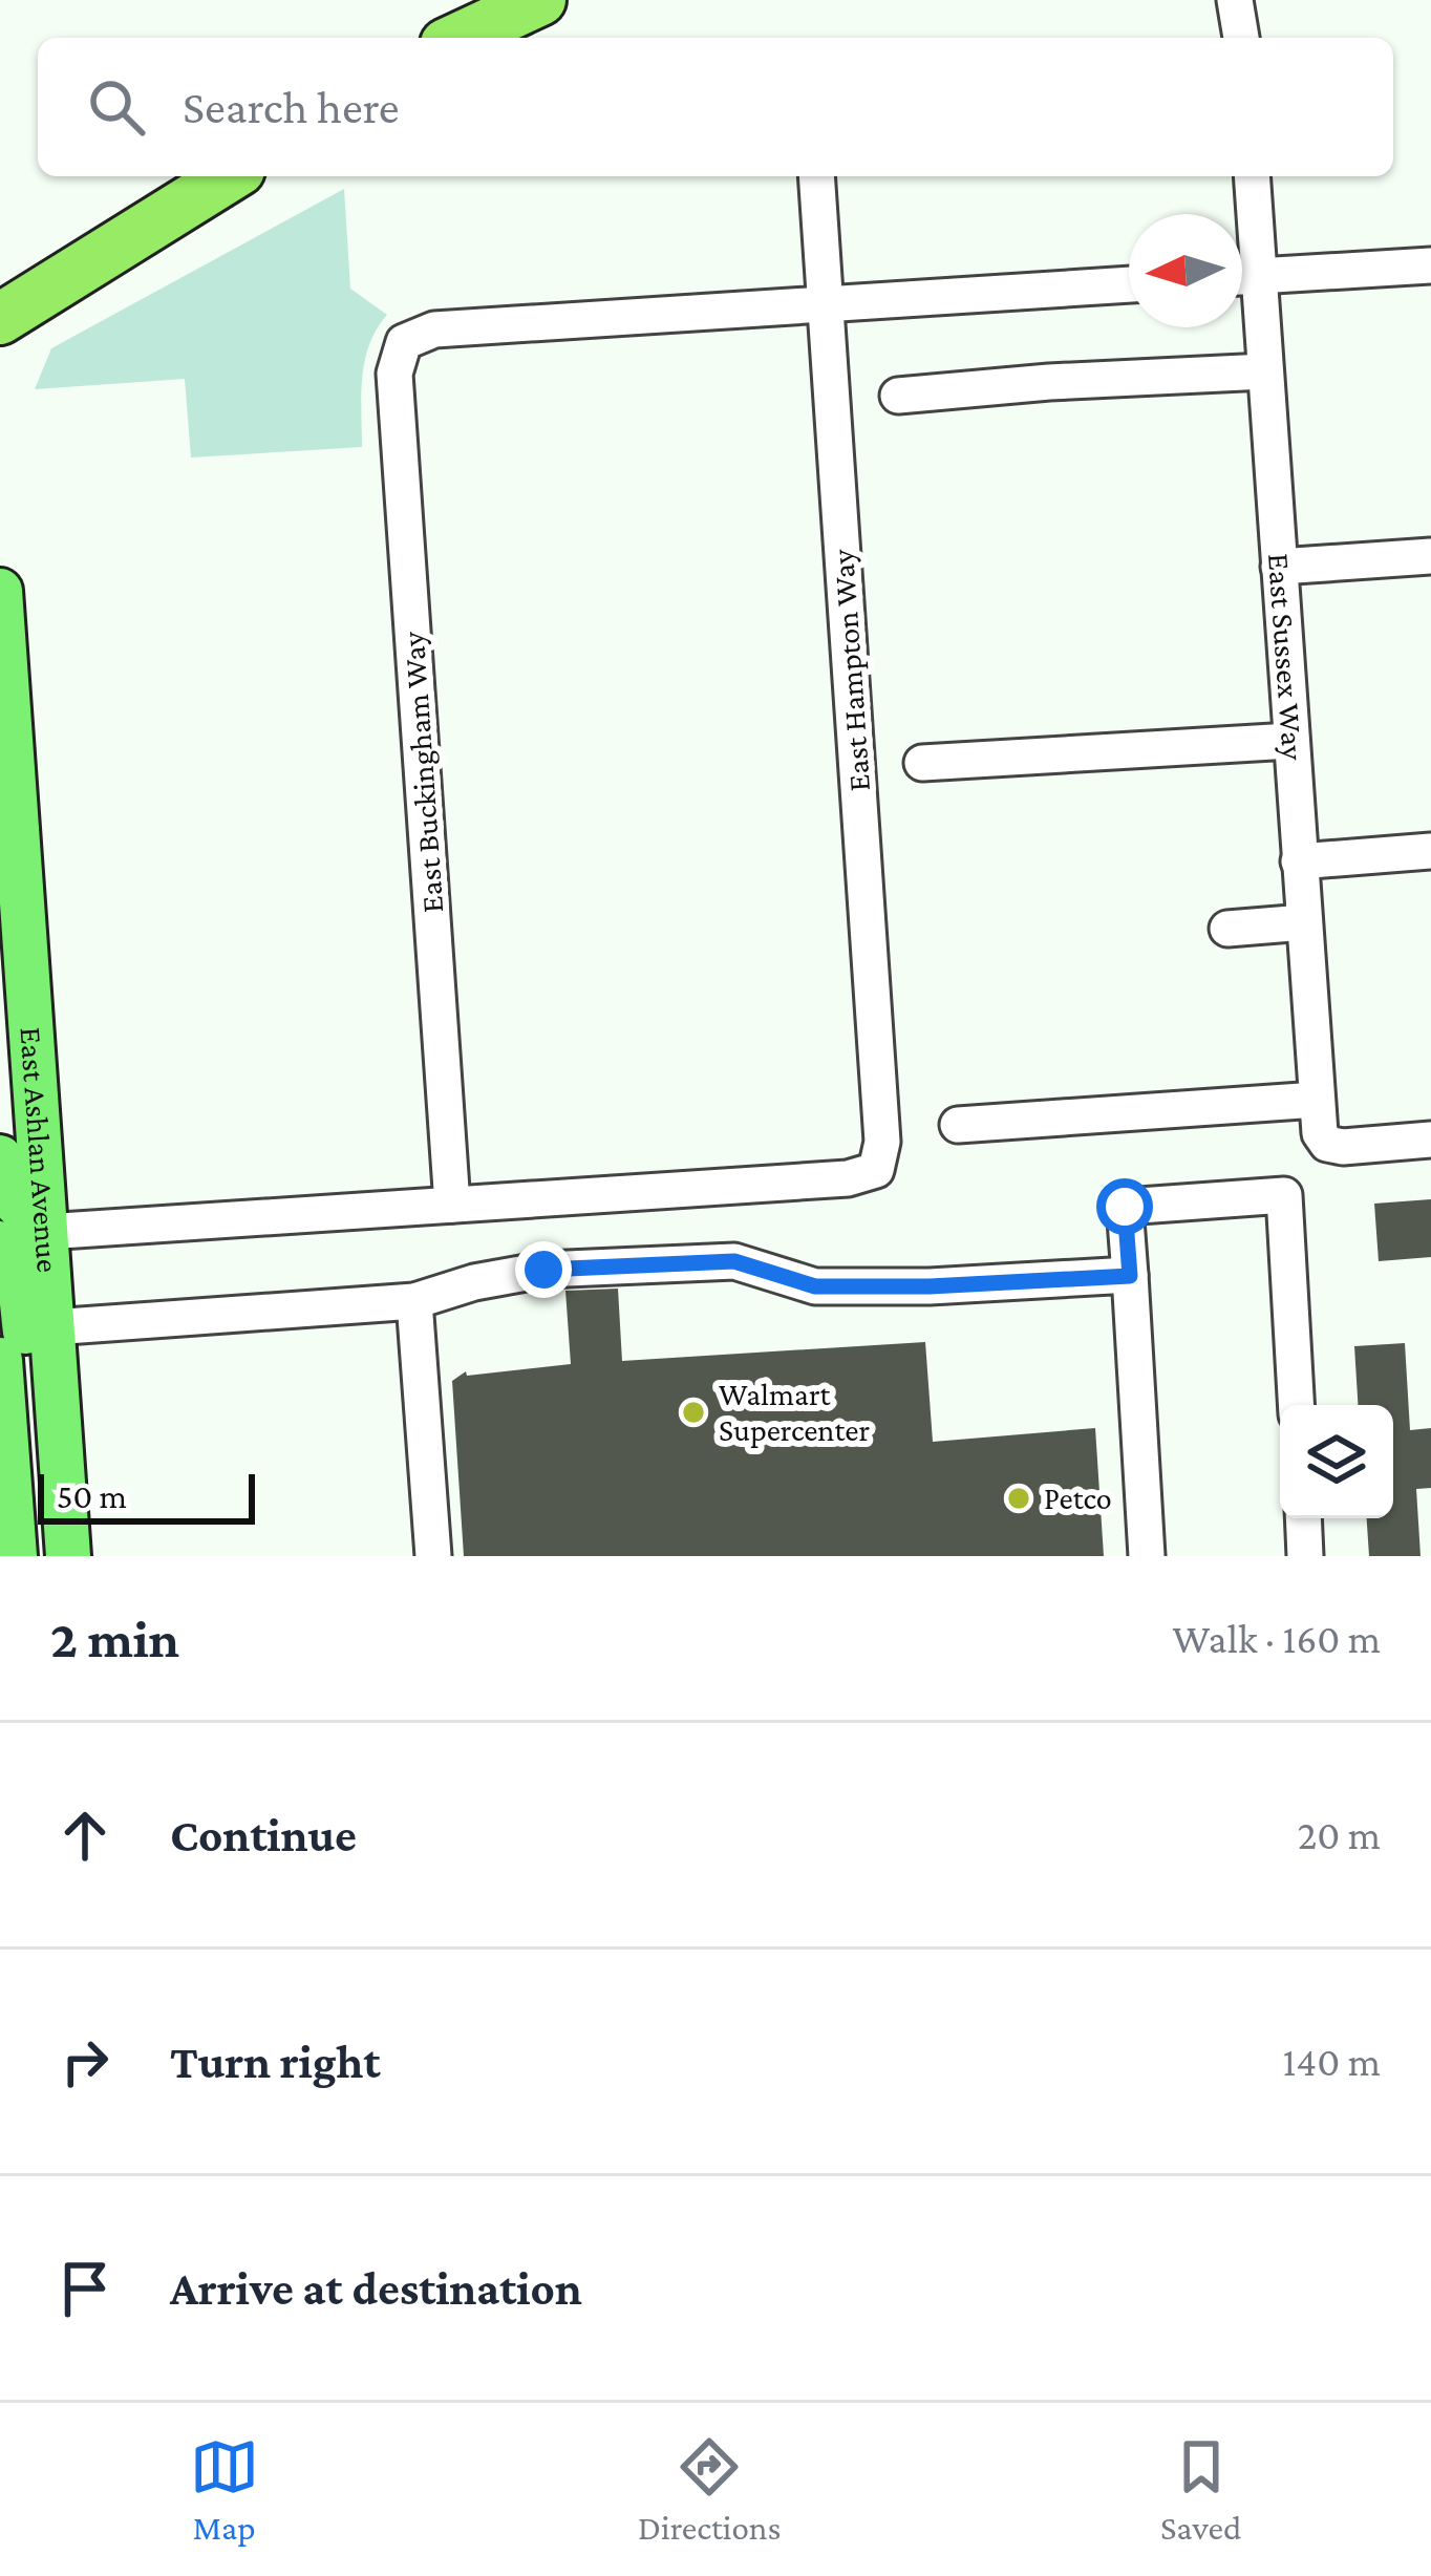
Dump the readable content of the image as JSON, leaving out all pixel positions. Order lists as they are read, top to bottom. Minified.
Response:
{"streets":{"main road":["East Ashlan Avenue"],"street":["East Sussex Way","East Hampton Way","East Buckingham Way"]},"crossings":[["East Hampton Way","East Buckingham Way"]],"places":["Walmart Supercenter","Petco"],"scale_bar":"50 m","north":"left","page":{"search":"Search here","scale":"50 m","heading":["2 min","Walk · 160 m"],"list":[["Continue","20 m"],["Turn right","140 m"],"Arrive at destination"],"nav":["Map","Directions","Saved"]}}
